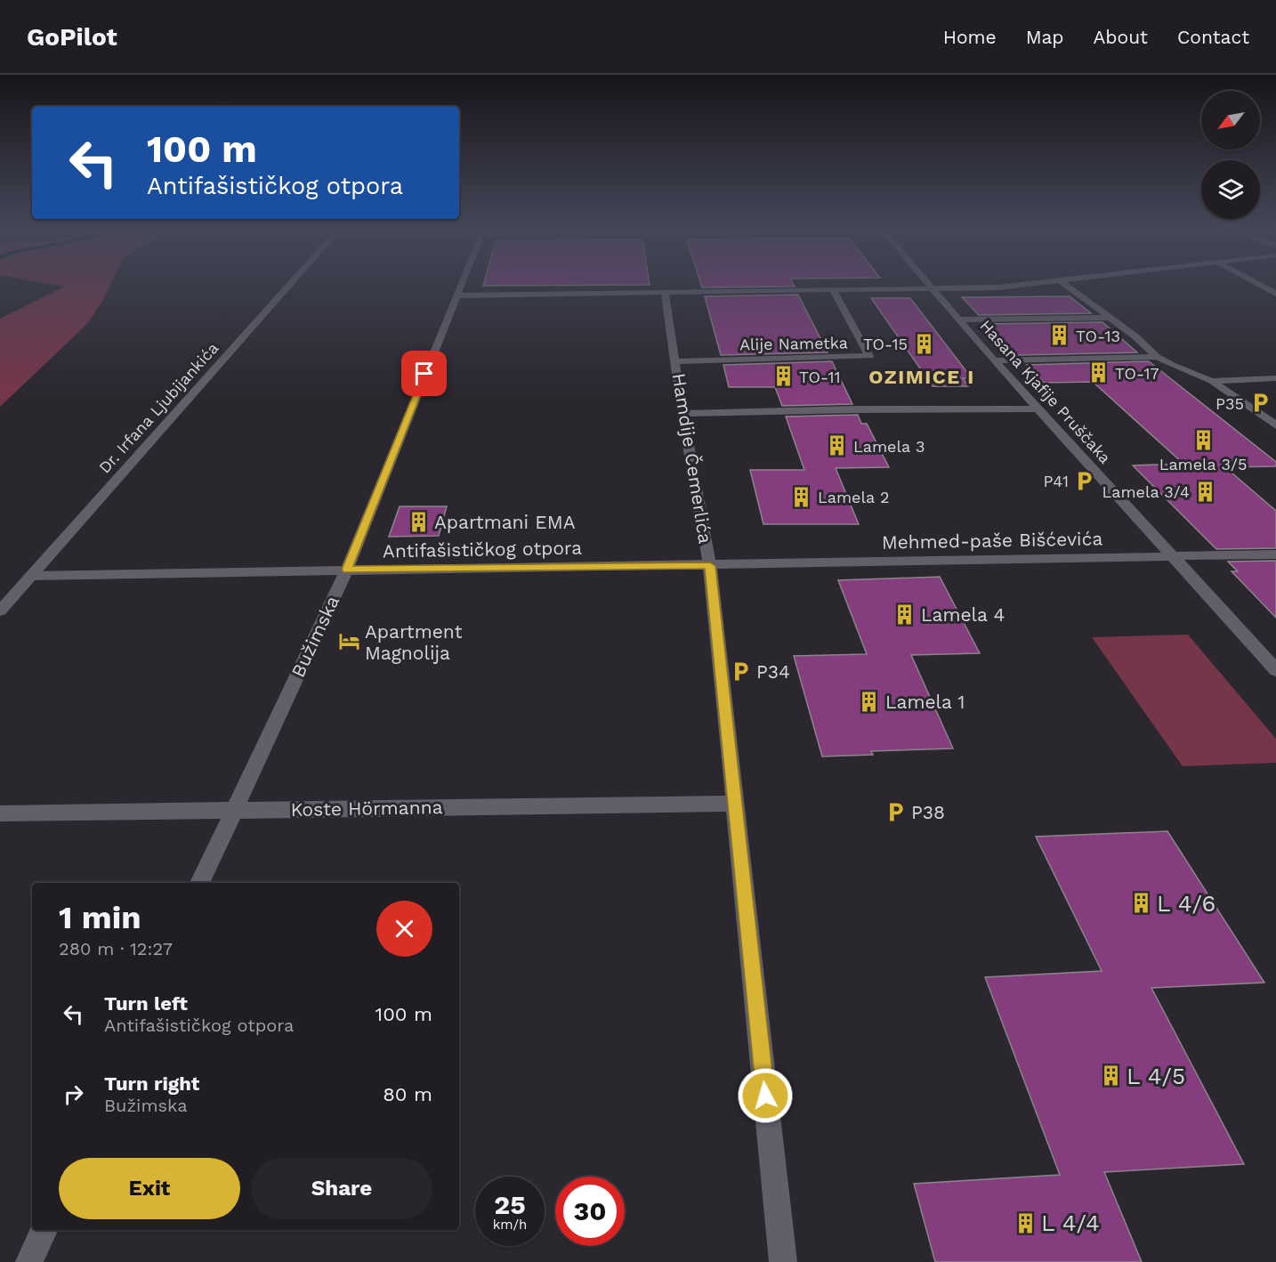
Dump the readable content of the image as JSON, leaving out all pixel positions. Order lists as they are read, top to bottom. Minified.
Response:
{"streets":{"street":["Alije Nametka","Hasana Kjafije Pruščaka","Dr. Irfana Ljubijankića","Hamdije Čemerlića","Mehmed-paše Bišćevića","Antifašističkog otpora","Bužimska","Koste Hörmanna"]},"crossings":[["Alije Nametka","Hamdije Čemerlića"],["Hasana Kjafije Pruščaka","Mehmed-paše Bišćevića"],["Dr. Irfana Ljubijankića","Antifašističkog otpora"],["Hamdije Čemerlića","Mehmed-paše Bišćevića"],["Hamdije Čemerlića","Antifašističkog otpora"],["Hamdije Čemerlića","Koste Hörmanna"],["Mehmed-paše Bišćevića","Antifašističkog otpora"],["Antifašističkog otpora","Bužimska"],["Bužimska","Koste Hörmanna"]],"districts":["OZIMICE I"],"places":{"building":["TO-13","TO-15","TO-17","TO-11","Lamela 3/5","Lamela 3","Lamela 3/4","Lamela 2","Apartmani EMA","Lamela 4","Lamela 1","L 4/6","L 4/5","L 4/4"],"parking":["P35","P41","P34","P38"],"hotel":["Apartment Magnolija"]},"north":"bottom left","page":{"header":"GoPilot","nav":["Home","Map","About","Contact"],"turn":["100 m","Antifašističkog otpora"],"heading":["1 min","280 m · 12:27"],"list":[{"name":"Turn left","note":"Antifašističkog otpora","value":"100 m"},{"name":"Turn right","note":"Bužimska","value":"80 m"}],"buttons":["Exit","Share"],"speed":"25 km/h","limit":"30"}}
